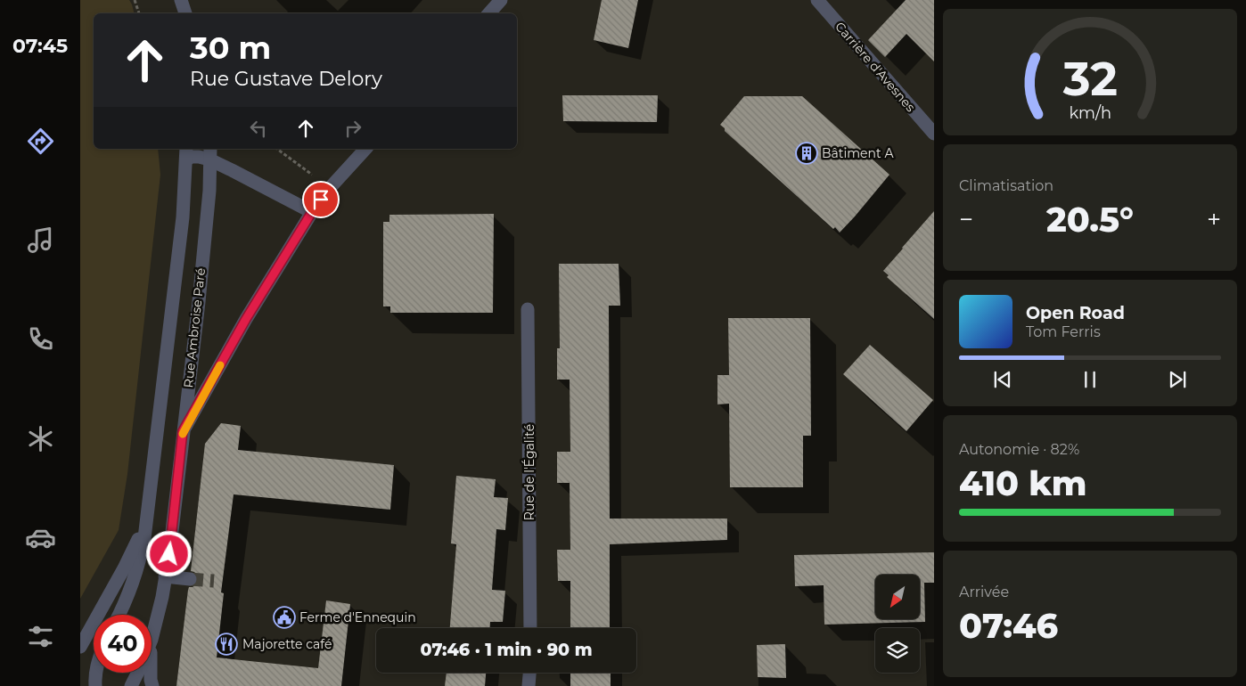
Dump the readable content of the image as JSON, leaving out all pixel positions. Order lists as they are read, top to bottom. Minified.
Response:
{"streets":{"street":["Carrière d'Avesnes","Rue Ambroise Paré","Rue de l'Égalité"]},"places":{"building":["Bâtiment A"],"public building":["Ferme d'Ennequin"],"restaurant":["Majorette café"]},"north":"bottom left","page":{"tabs":"07:45","turn":["30 m","Rue Gustave Delory"],"tile":["Climatisation",["Autonomie · 82%","410 km"],["Arrivée","07:46"]],"heat":["−","20.5°","+"],"song":["Open Road","Tom Ferris"],"limit":"40","trip":"07:46 · 1 min · 90 m","gauge":["32","km/h"]}}
